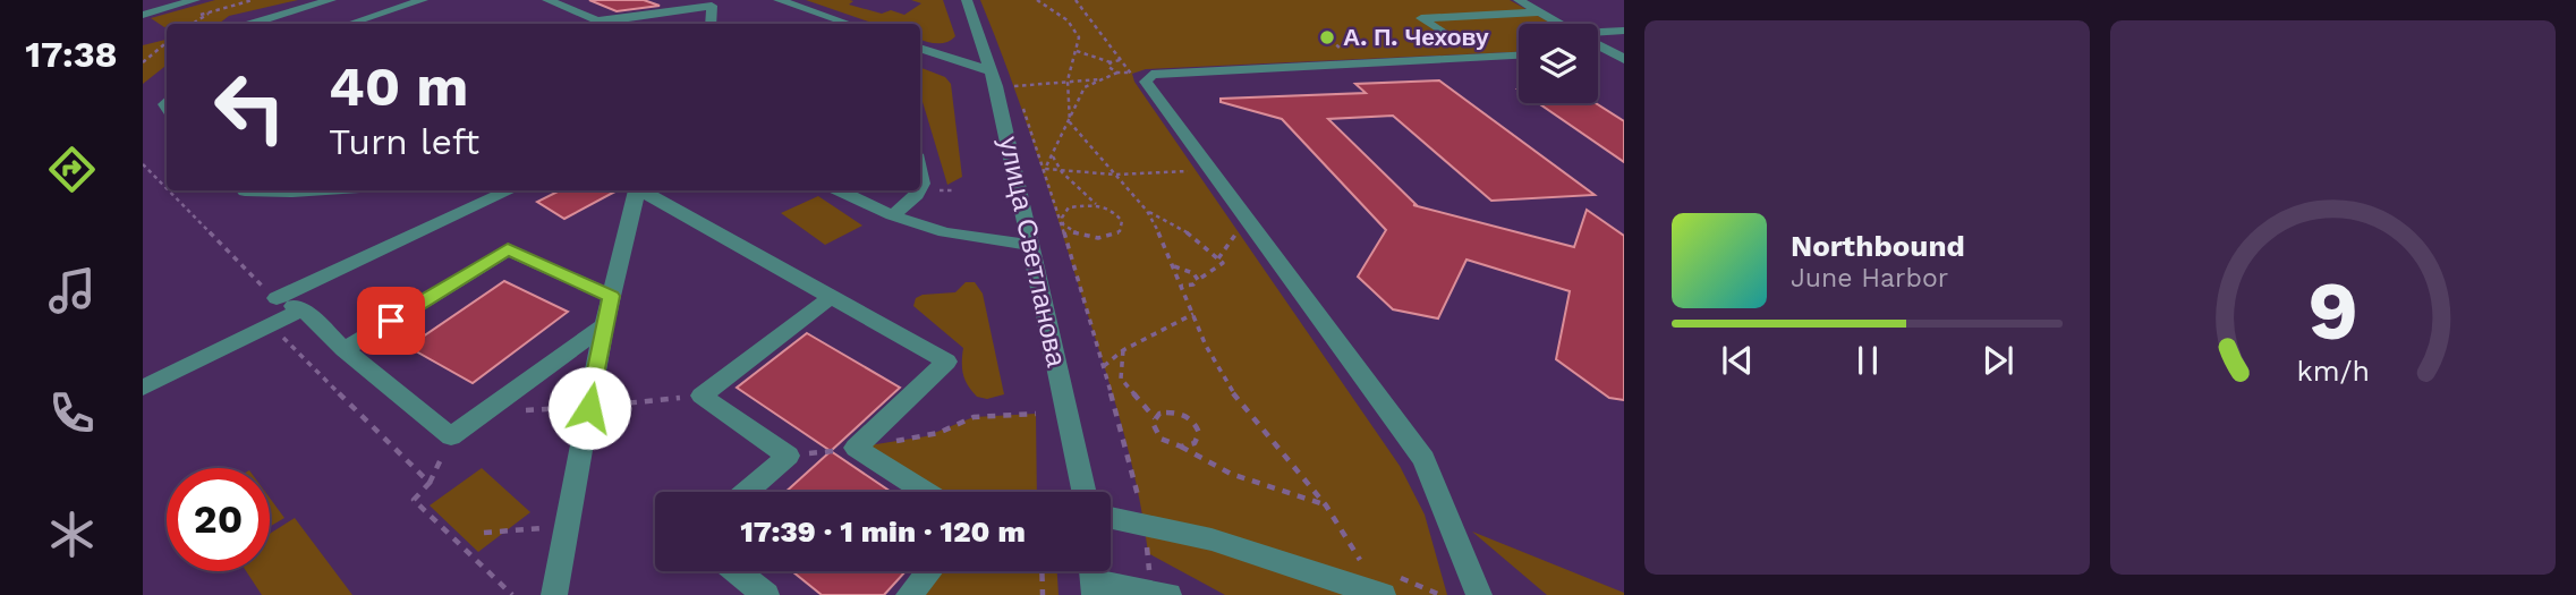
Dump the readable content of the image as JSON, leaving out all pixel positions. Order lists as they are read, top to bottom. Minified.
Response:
{"streets":{"street":["улица Светланова"]},"places":["А. П. Чехову"],"page":{"tabs":"17:38","turn":["40 m","Turn left"],"song":["Northbound","June Harbor"],"limit":"20","trip":"17:39 · 1 min · 120 m","gauge":["9","km/h"]}}
